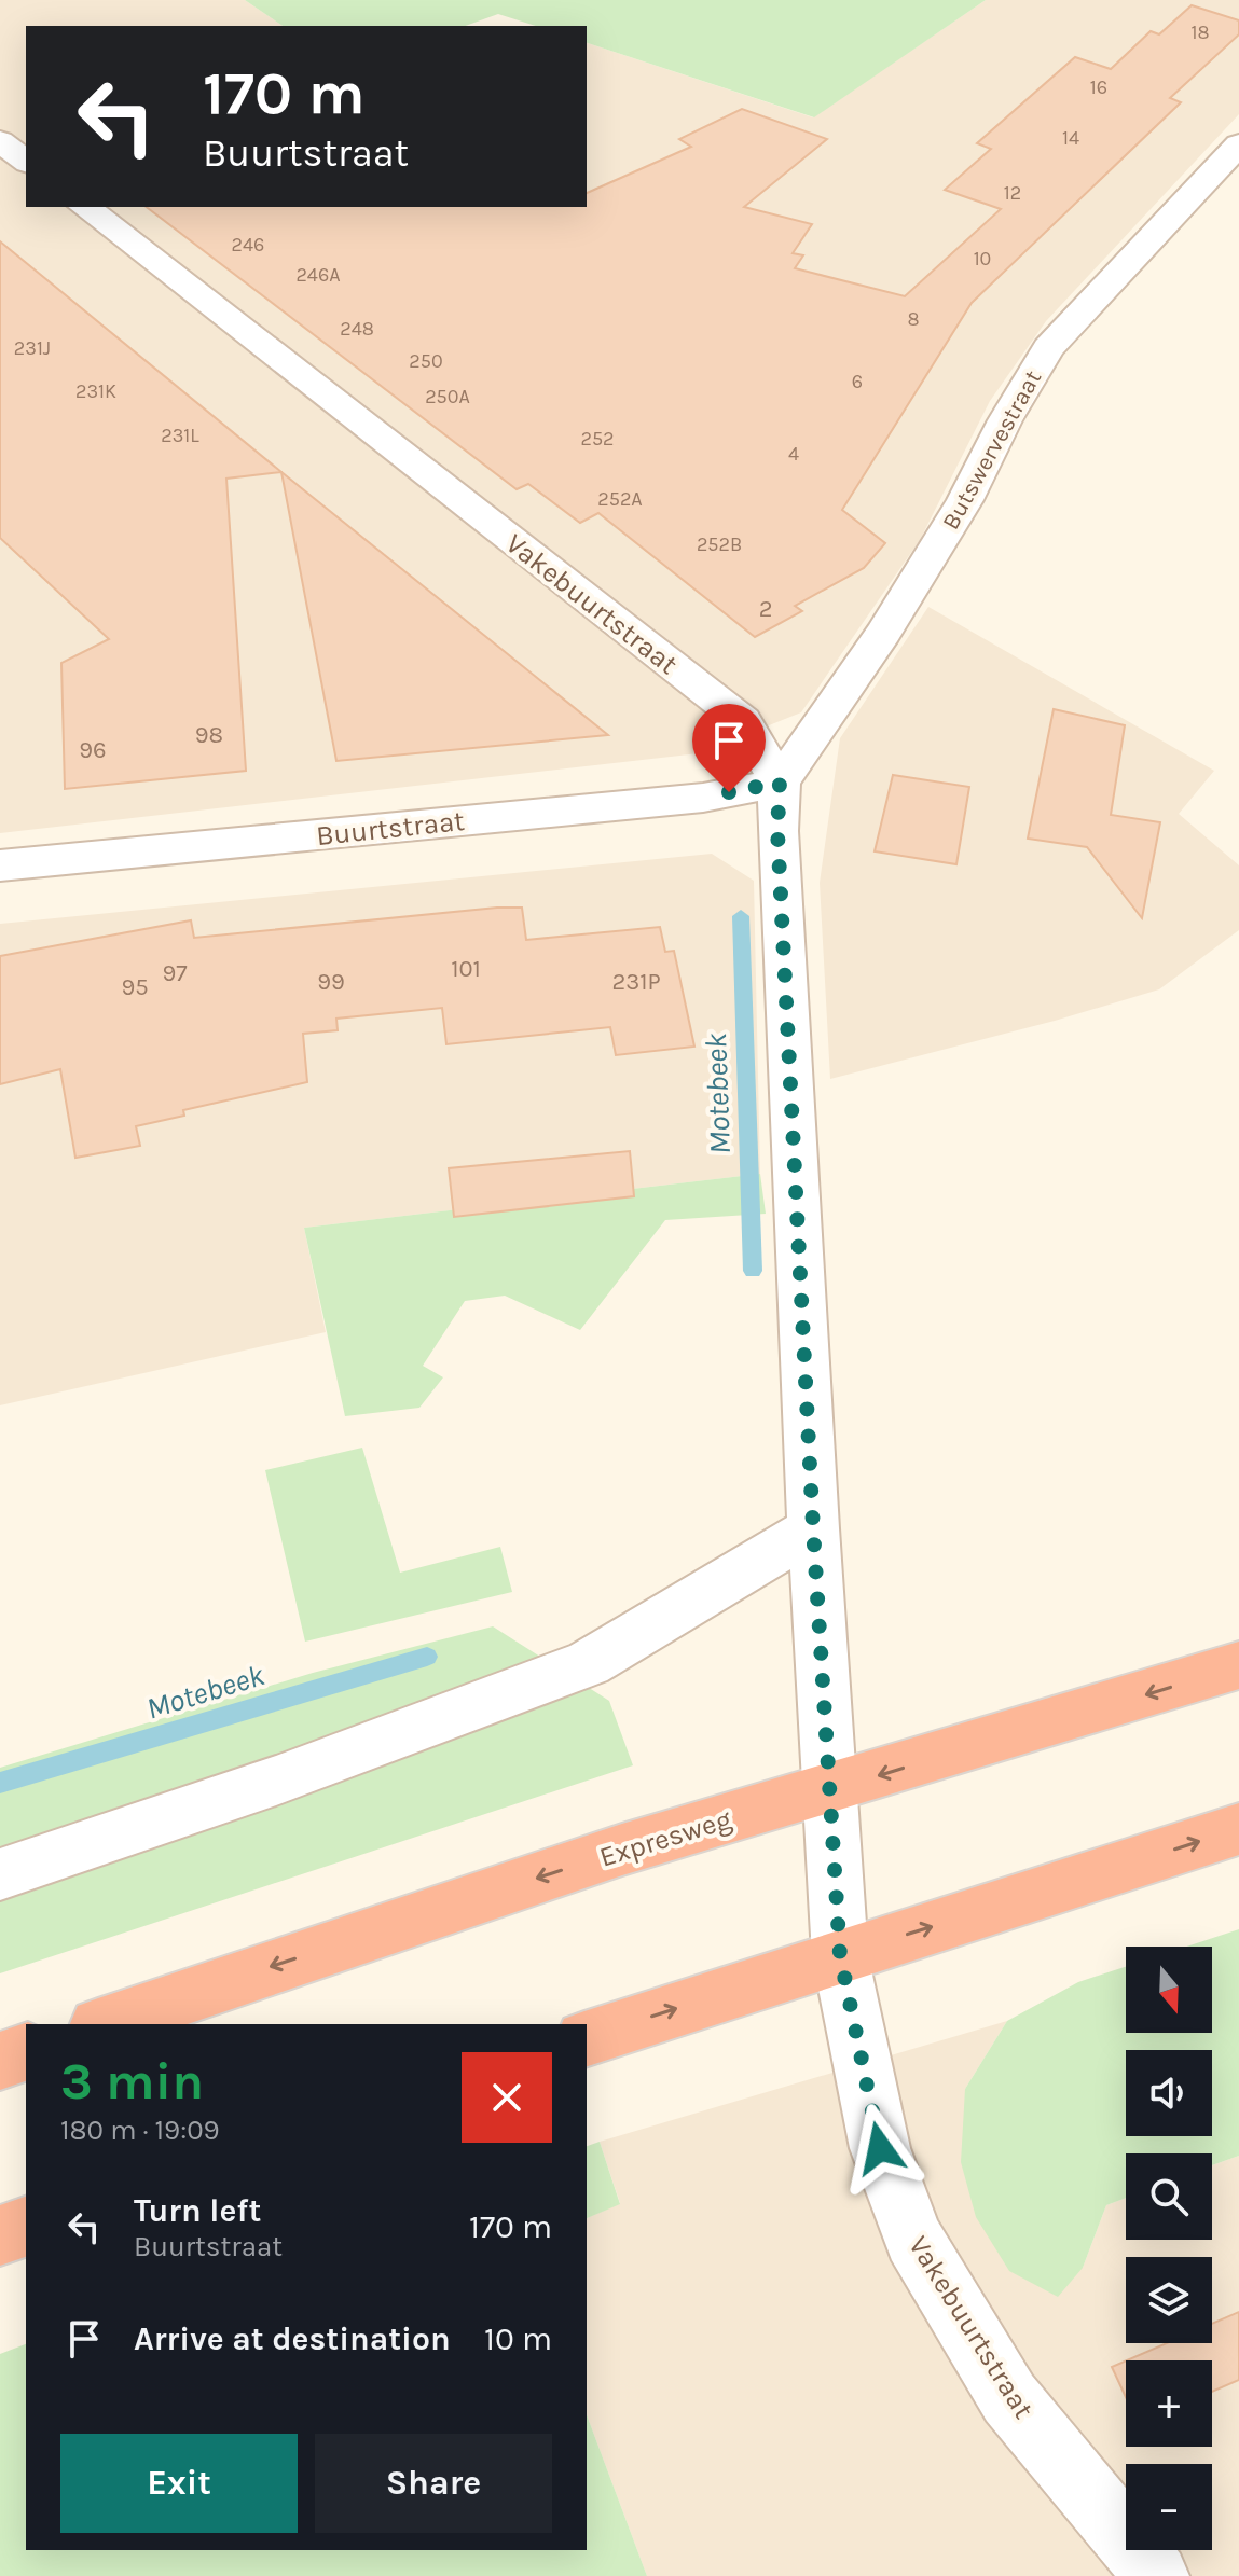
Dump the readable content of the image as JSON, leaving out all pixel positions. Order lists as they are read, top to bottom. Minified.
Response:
{"streets":{"highway":["Expresweg"],"street":["Butswervestraat","Vakebuurtstraat","Buurtstraat"]},"crossings":[["Butswervestraat","Vakebuurtstraat"],["Butswervestraat","Buurtstraat"],["Vakebuurtstraat","Buurtstraat"],["Vakebuurtstraat","Expresweg"]],"water":["Motebeek"],"house_numbers":["18","16","14","12","246","10","246A","8","248","231J","250","6","231K","250A","231L","252","4","252A","252B","2","98","96","101","97","99","231P","95"],"north":"bottom","page":{"turn":["170 m","Buurtstraat"],"map_buttons":["+","−"],"heading":["3 min","180 m · 19:09"],"list":[{"name":"Turn left","note":"Buurtstraat","value":"170 m"},{"name":"Arrive at destination","value":"10 m"}],"buttons":["Exit","Share"]}}
